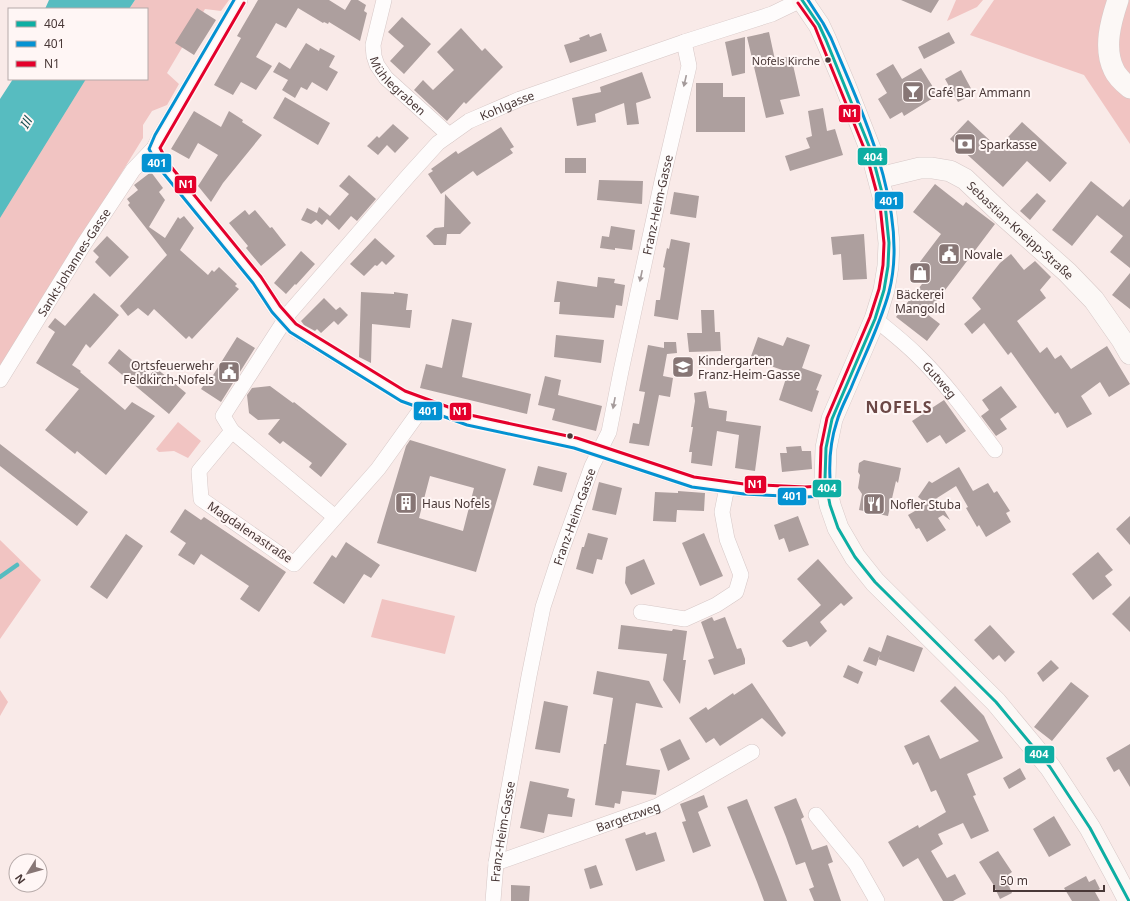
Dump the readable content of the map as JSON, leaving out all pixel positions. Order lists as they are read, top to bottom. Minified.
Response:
{"streets":{"main road":["Sebastian-Kneipp-Straße"],"street":["Mühlegraben","Kohlgasse","Franz-Heim-Gasse","Sankt-Johannes-Gasse","Gutweg","Magdalenastraße","Bargetzweg"]},"crossings":[["Mühlegraben","Kohlgasse"],["Kohlgasse","Franz-Heim-Gasse"],["Franz-Heim-Gasse","Bargetzweg"]],"one_way":["Franz-Heim-Gasse"],"districts":["NOFELS"],"water":["Ill"],"places":{"other":["Nofels Kirche"],"bar":["Café Bar Ammann"],"bank":["Sparkasse"],"public building":["Novale","Ortsfeuerwehr Feldkirch-Nofels"],"shop":["Bäckerei Mangold"],"school or university":["Kindergarten Franz-Heim-Gasse"],"building":["Haus Nofels"],"restaurant":["Nofler Stuba"]},"lines":["transit line 404","transit line 401","transit line N1"],"legend":["404","401","N1"],"scale_bar":"50 m","north":"bottom left"}
